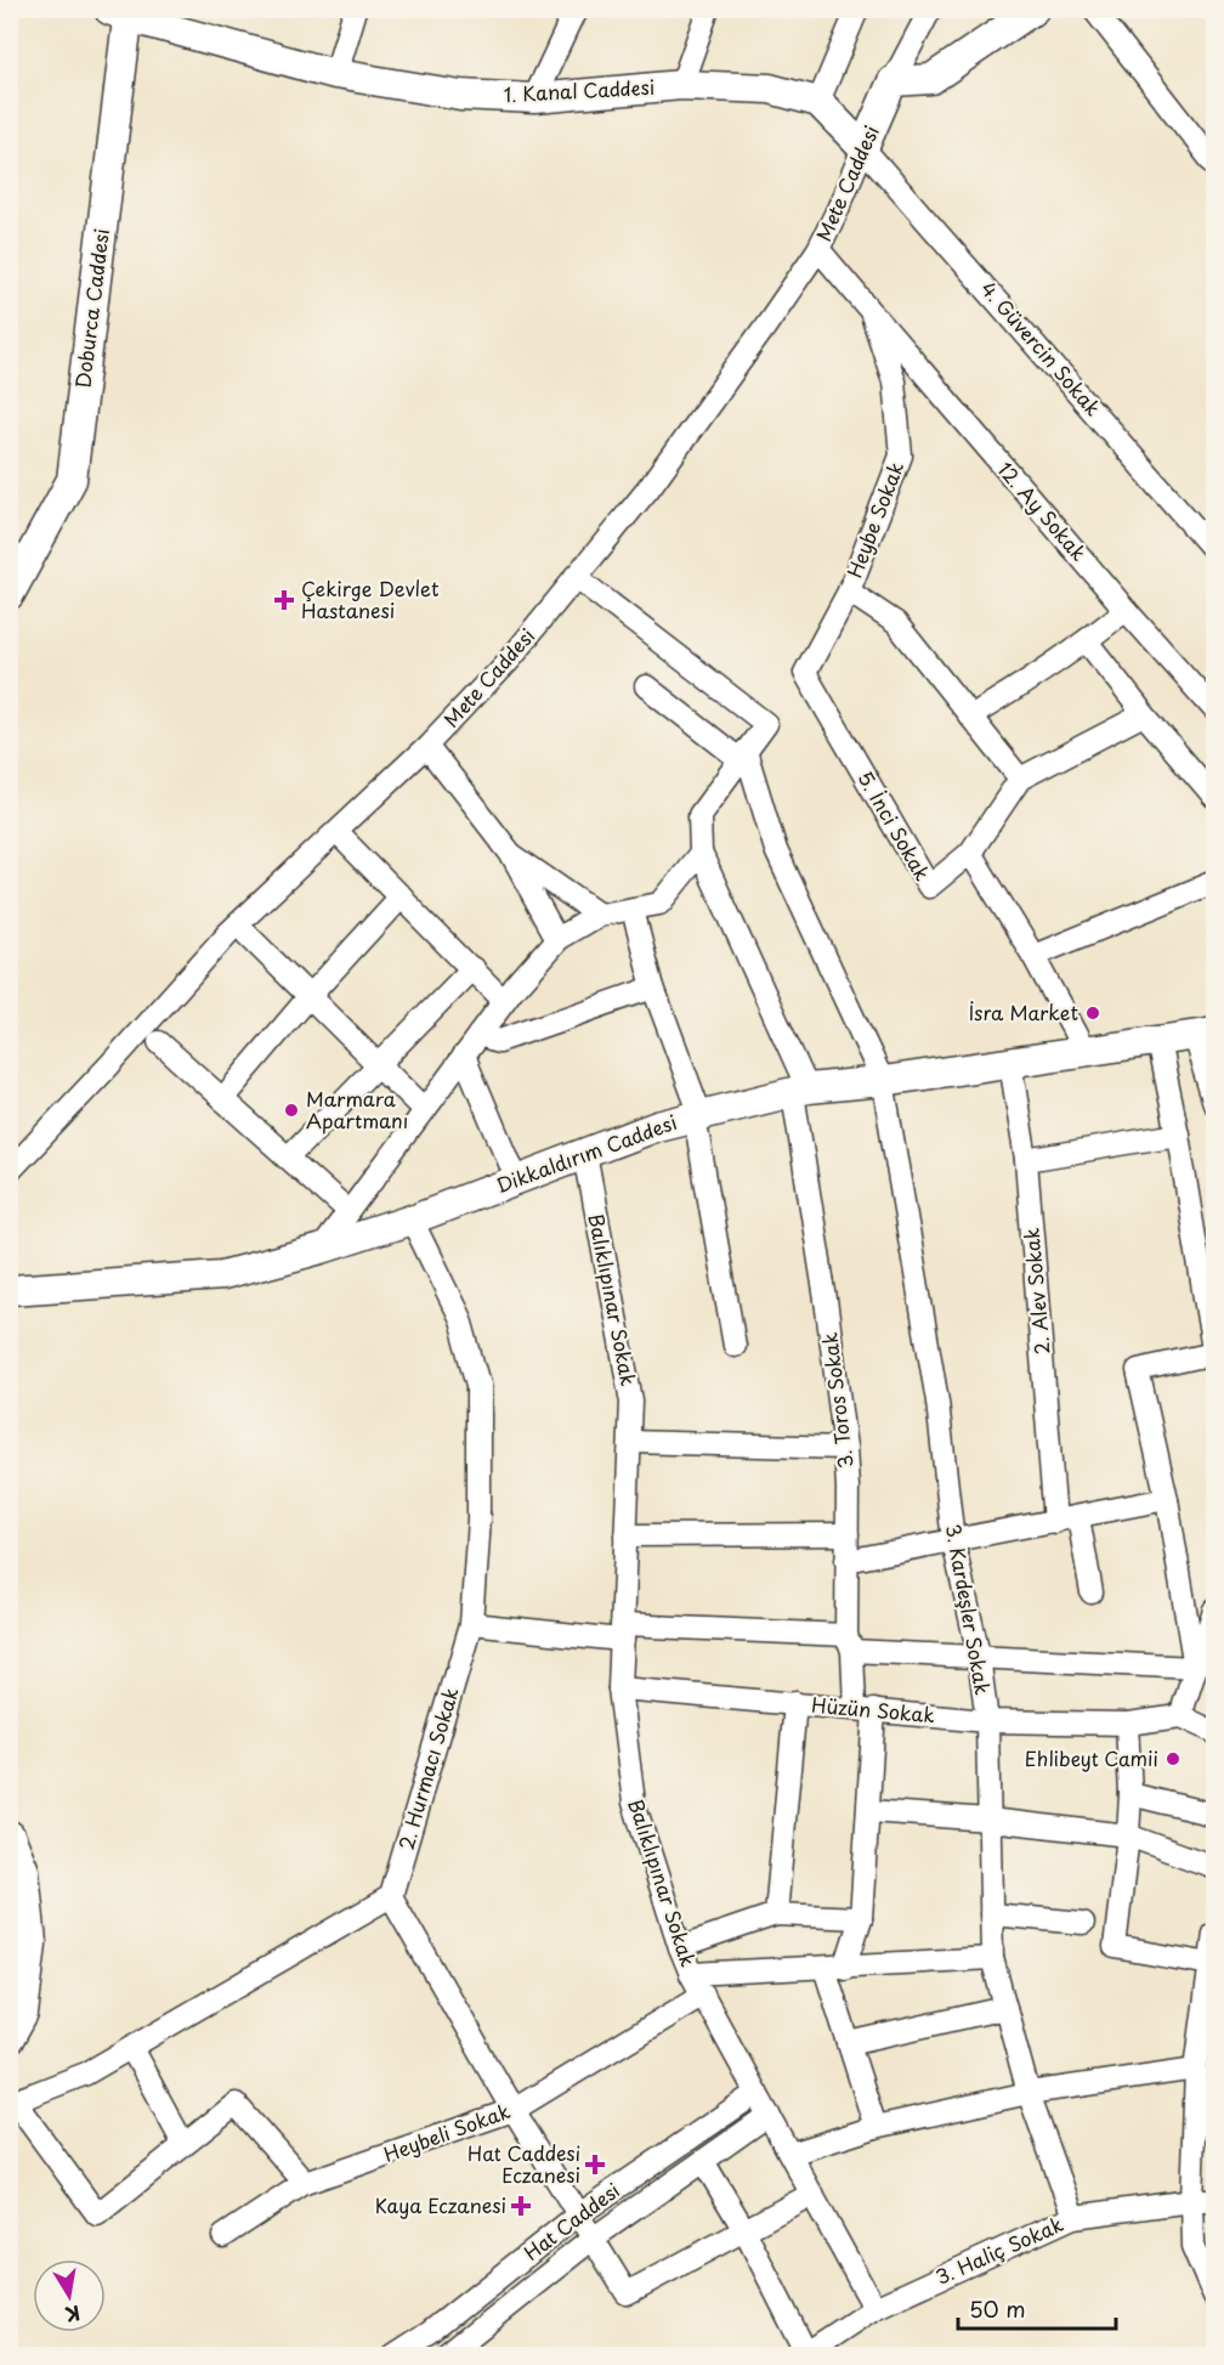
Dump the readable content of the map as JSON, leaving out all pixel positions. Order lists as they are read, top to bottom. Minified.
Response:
{"streets":{"main road":["1. Kanal Caddesi","Mete Caddesi","Doburca Caddesi","Dikkaldırım Caddesi"],"street":["4. Güvercin Sokak","12. Ay Sokak","Heybe Sokak","5. İnci Sokak","2. Alev Sokak","Balıklıpınar Sokak","3. Toros Sokak","3. Kardeşler Sokak","Hüzün Sokak","2. Hurmacı Sokak","Heybeli Sokak","Hat Caddesi","3. Haliç Sokak"]},"crossings":[["1. Kanal Caddesi","Mete Caddesi"],["1. Kanal Caddesi","Doburca Caddesi"],["Mete Caddesi","4. Güvercin Sokak"],["Mete Caddesi","Heybe Sokak"],["12. Ay Sokak","Heybe Sokak"],["Heybe Sokak","5. İnci Sokak"],["Dikkaldırım Caddesi","2. Alev Sokak"],["Dikkaldırım Caddesi","Balıklıpınar Sokak"],["Dikkaldırım Caddesi","3. Toros Sokak"],["Dikkaldırım Caddesi","3. Kardeşler Sokak"],["Dikkaldırım Caddesi","2. Hurmacı Sokak"],["Balıklıpınar Sokak","Hüzün Sokak"],["Balıklıpınar Sokak","Heybeli Sokak"],["Balıklıpınar Sokak","Hat Caddesi"],["Balıklıpınar Sokak","3. Haliç Sokak"],["3. Toros Sokak","Hüzün Sokak"],["3. Kardeşler Sokak","Hüzün Sokak"],["3. Kardeşler Sokak","3. Haliç Sokak"]],"places":{"health":["Çekirge Devlet Hastanesi","Hat Caddesi Eczanesi","Kaya Eczanesi"],"other":["İsra Market","Marmara Apartmanı","Ehlibeyt Camii"]},"scale_bar":"50 m","north":"bottom"}
